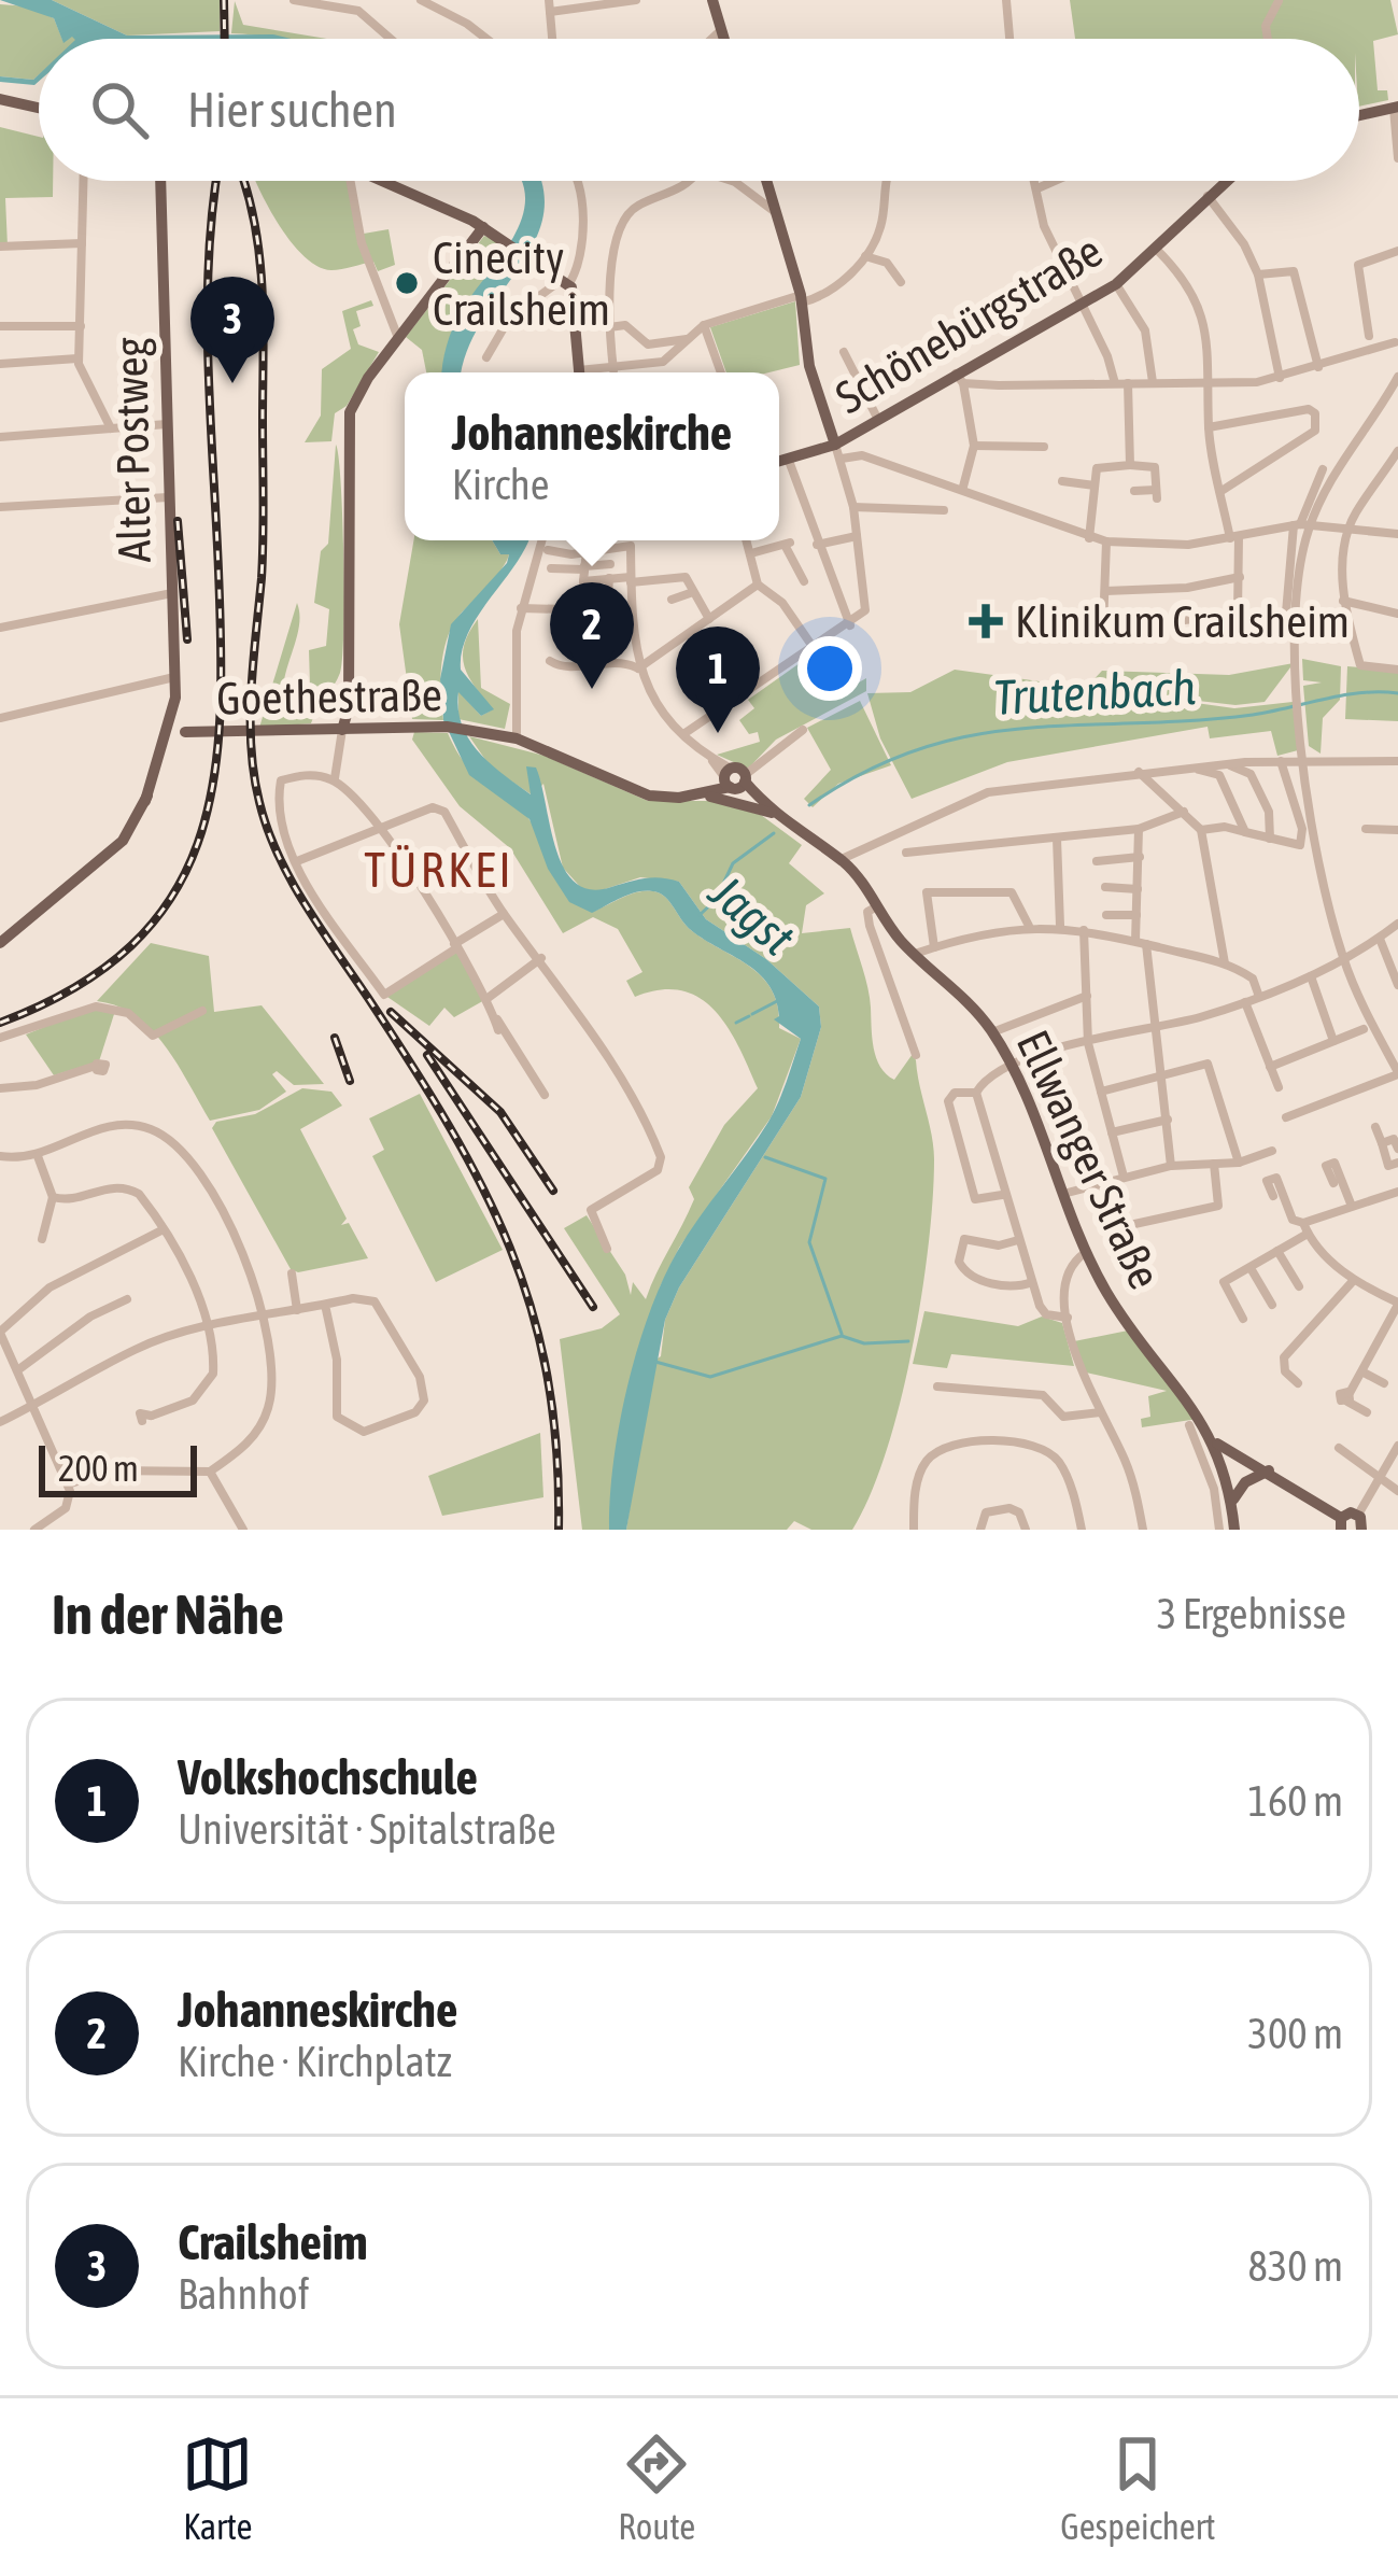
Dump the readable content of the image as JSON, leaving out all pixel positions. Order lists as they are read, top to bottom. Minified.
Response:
{"streets":{"main road":["Schönebürgstraße","Alter Postweg","Goethestraße","Ellwanger Straße"]},"crossings":[["Alter Postweg","Goethestraße"],["Goethestraße","Ellwanger Straße"]],"districts":["TÜRKEI"],"water":["Trutenbach","Jagst"],"places":{"other":["Cinecity Crailsheim"],"health":["Klinikum Crailsheim"]},"scale_bar":"200 m","page":{"search":"Hier suchen","pins":["3","2","1"],"popup":["Johanneskirche","Kirche"],"scale":"200 m","heading":["In der Nähe","3 Ergebnisse"],"list":[{"mark":"1","name":"Volkshochschule","note":"Universität · Spitalstraße","value":"160 m"},{"mark":"2","name":"Johanneskirche","note":"Kirche · Kirchplatz","value":"300 m"},{"mark":"3","name":"Crailsheim","note":"Bahnhof","value":"830 m"}],"nav":["Karte","Route","Gespeichert"]}}
